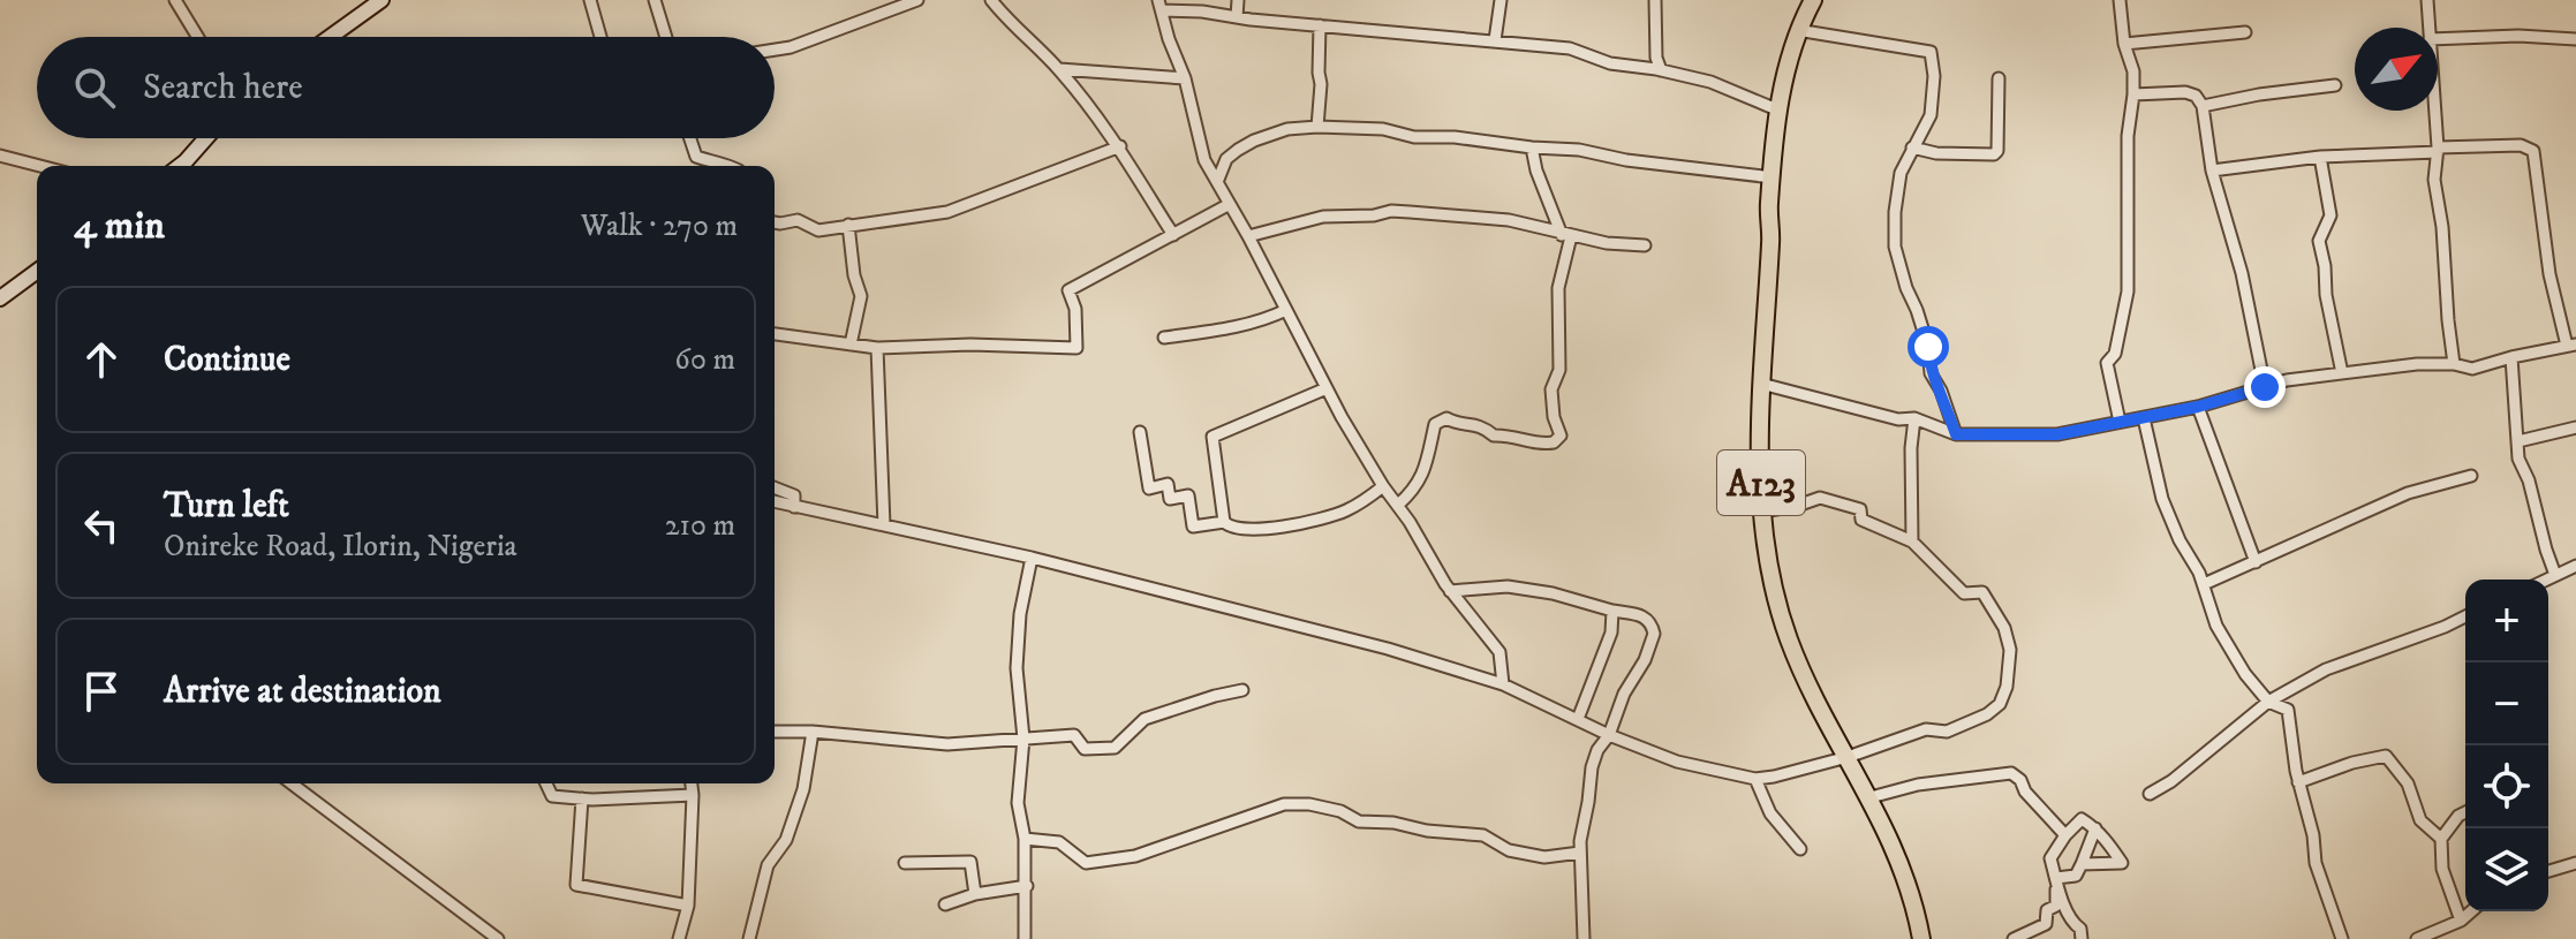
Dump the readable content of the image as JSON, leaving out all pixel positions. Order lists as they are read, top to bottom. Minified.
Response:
{"streets":{"highway":["A123"]},"north":"top right","page":{"search":"Search here","heading":["4 min","Walk · 270 m"],"list":[["Continue","60 m"],["Turn left","Onireke Road, Ilorin, Nigeria","210 m"],"Arrive at destination"],"map_buttons":["+","−"]}}
